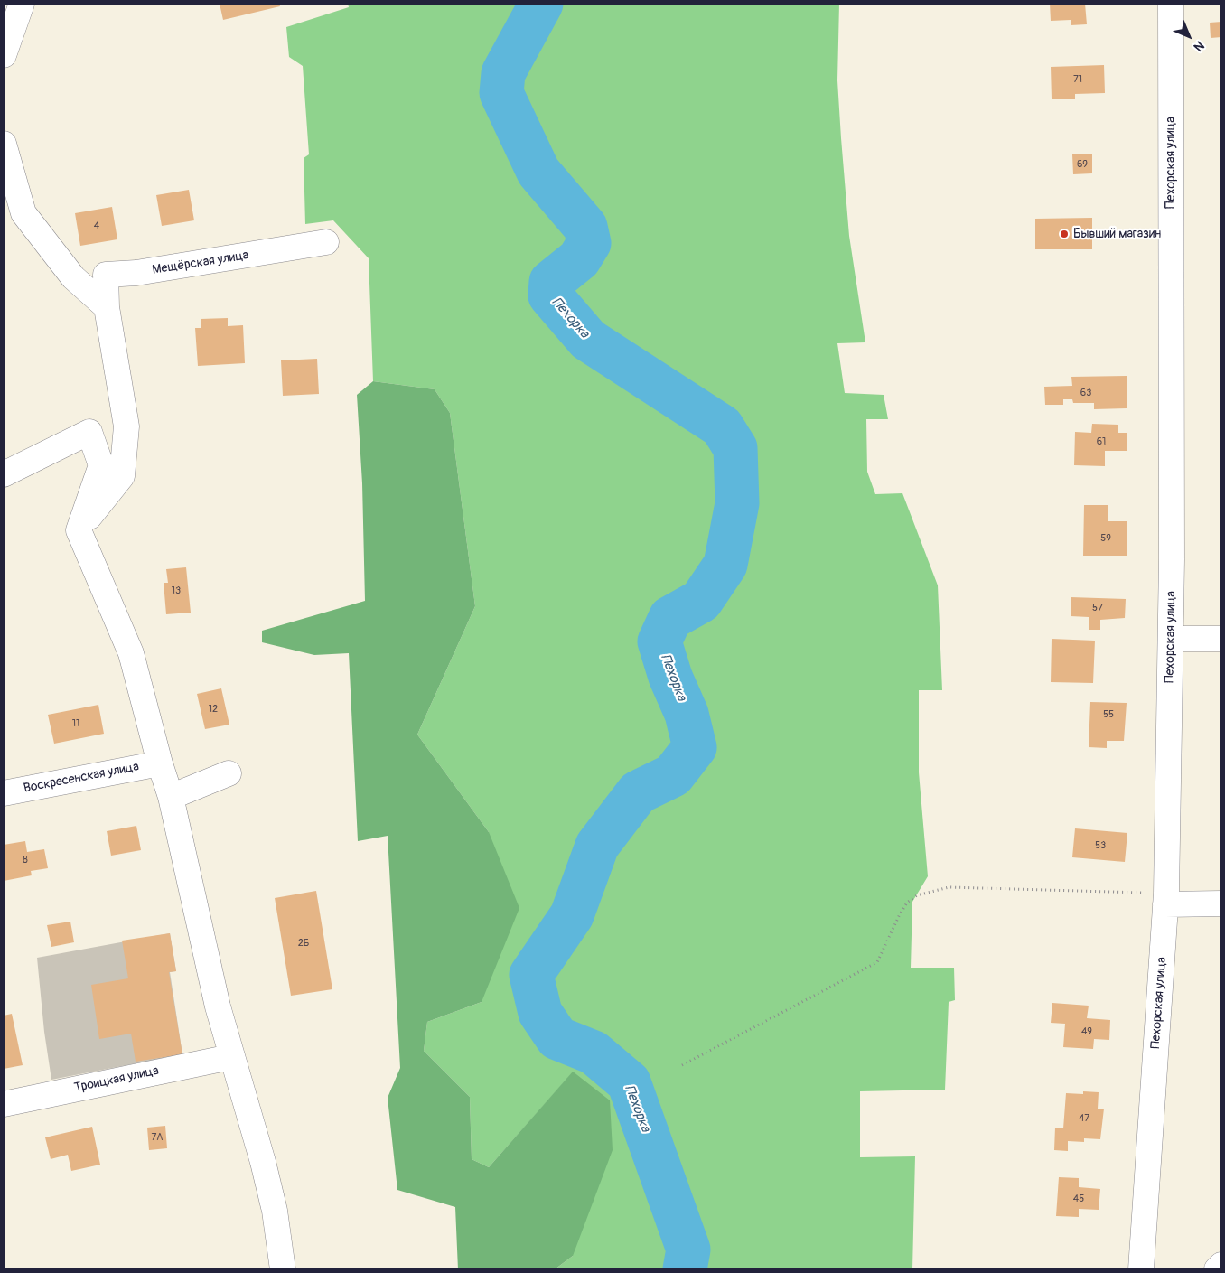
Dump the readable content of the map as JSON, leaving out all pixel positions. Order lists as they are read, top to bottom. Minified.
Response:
{"streets":{"street":["Пехорская улица","Мещёрская улица","Воскресенская улица","Троицкая улица"]},"water":["Пехорка"],"places":["Бывший магазин"],"house_numbers":["71","69","4","63","61","59","13","57","12","55","11","53","8","2Б","49","47","7А","45"],"north":"bottom right"}
